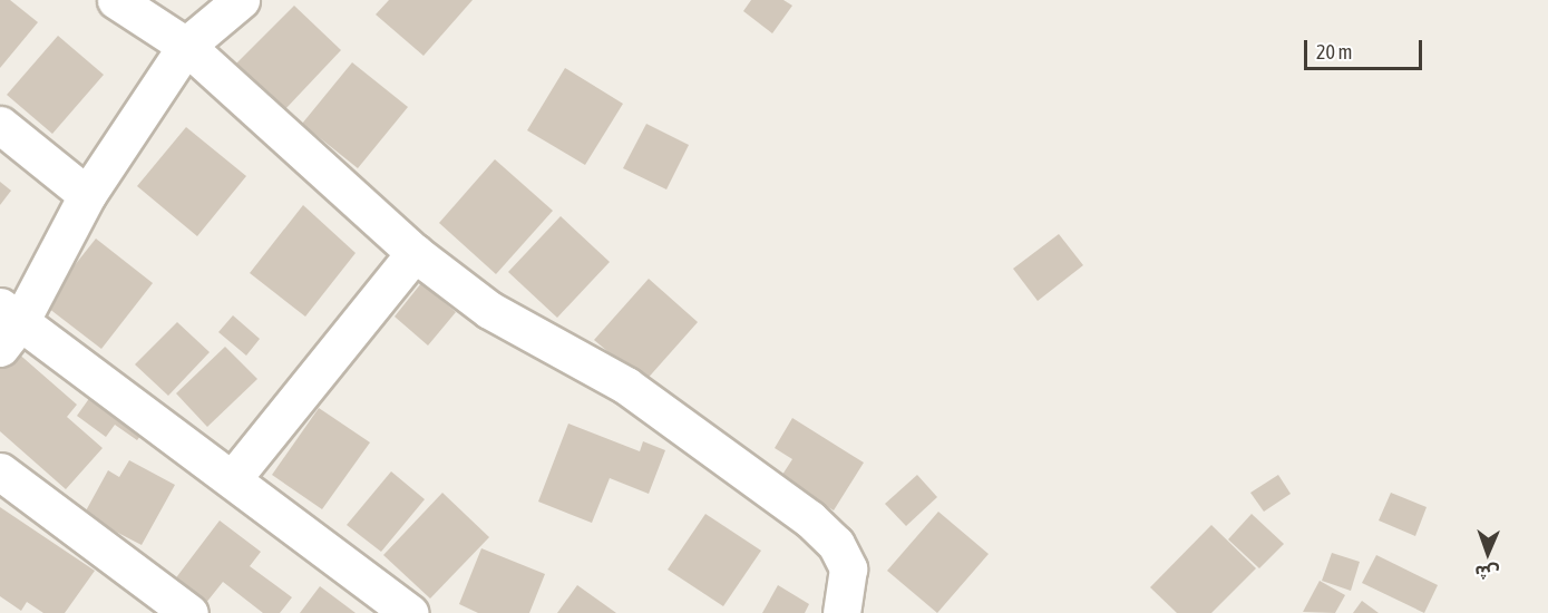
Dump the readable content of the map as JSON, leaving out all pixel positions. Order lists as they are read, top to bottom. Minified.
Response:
{"scale_bar":"20 m","north":"bottom"}
